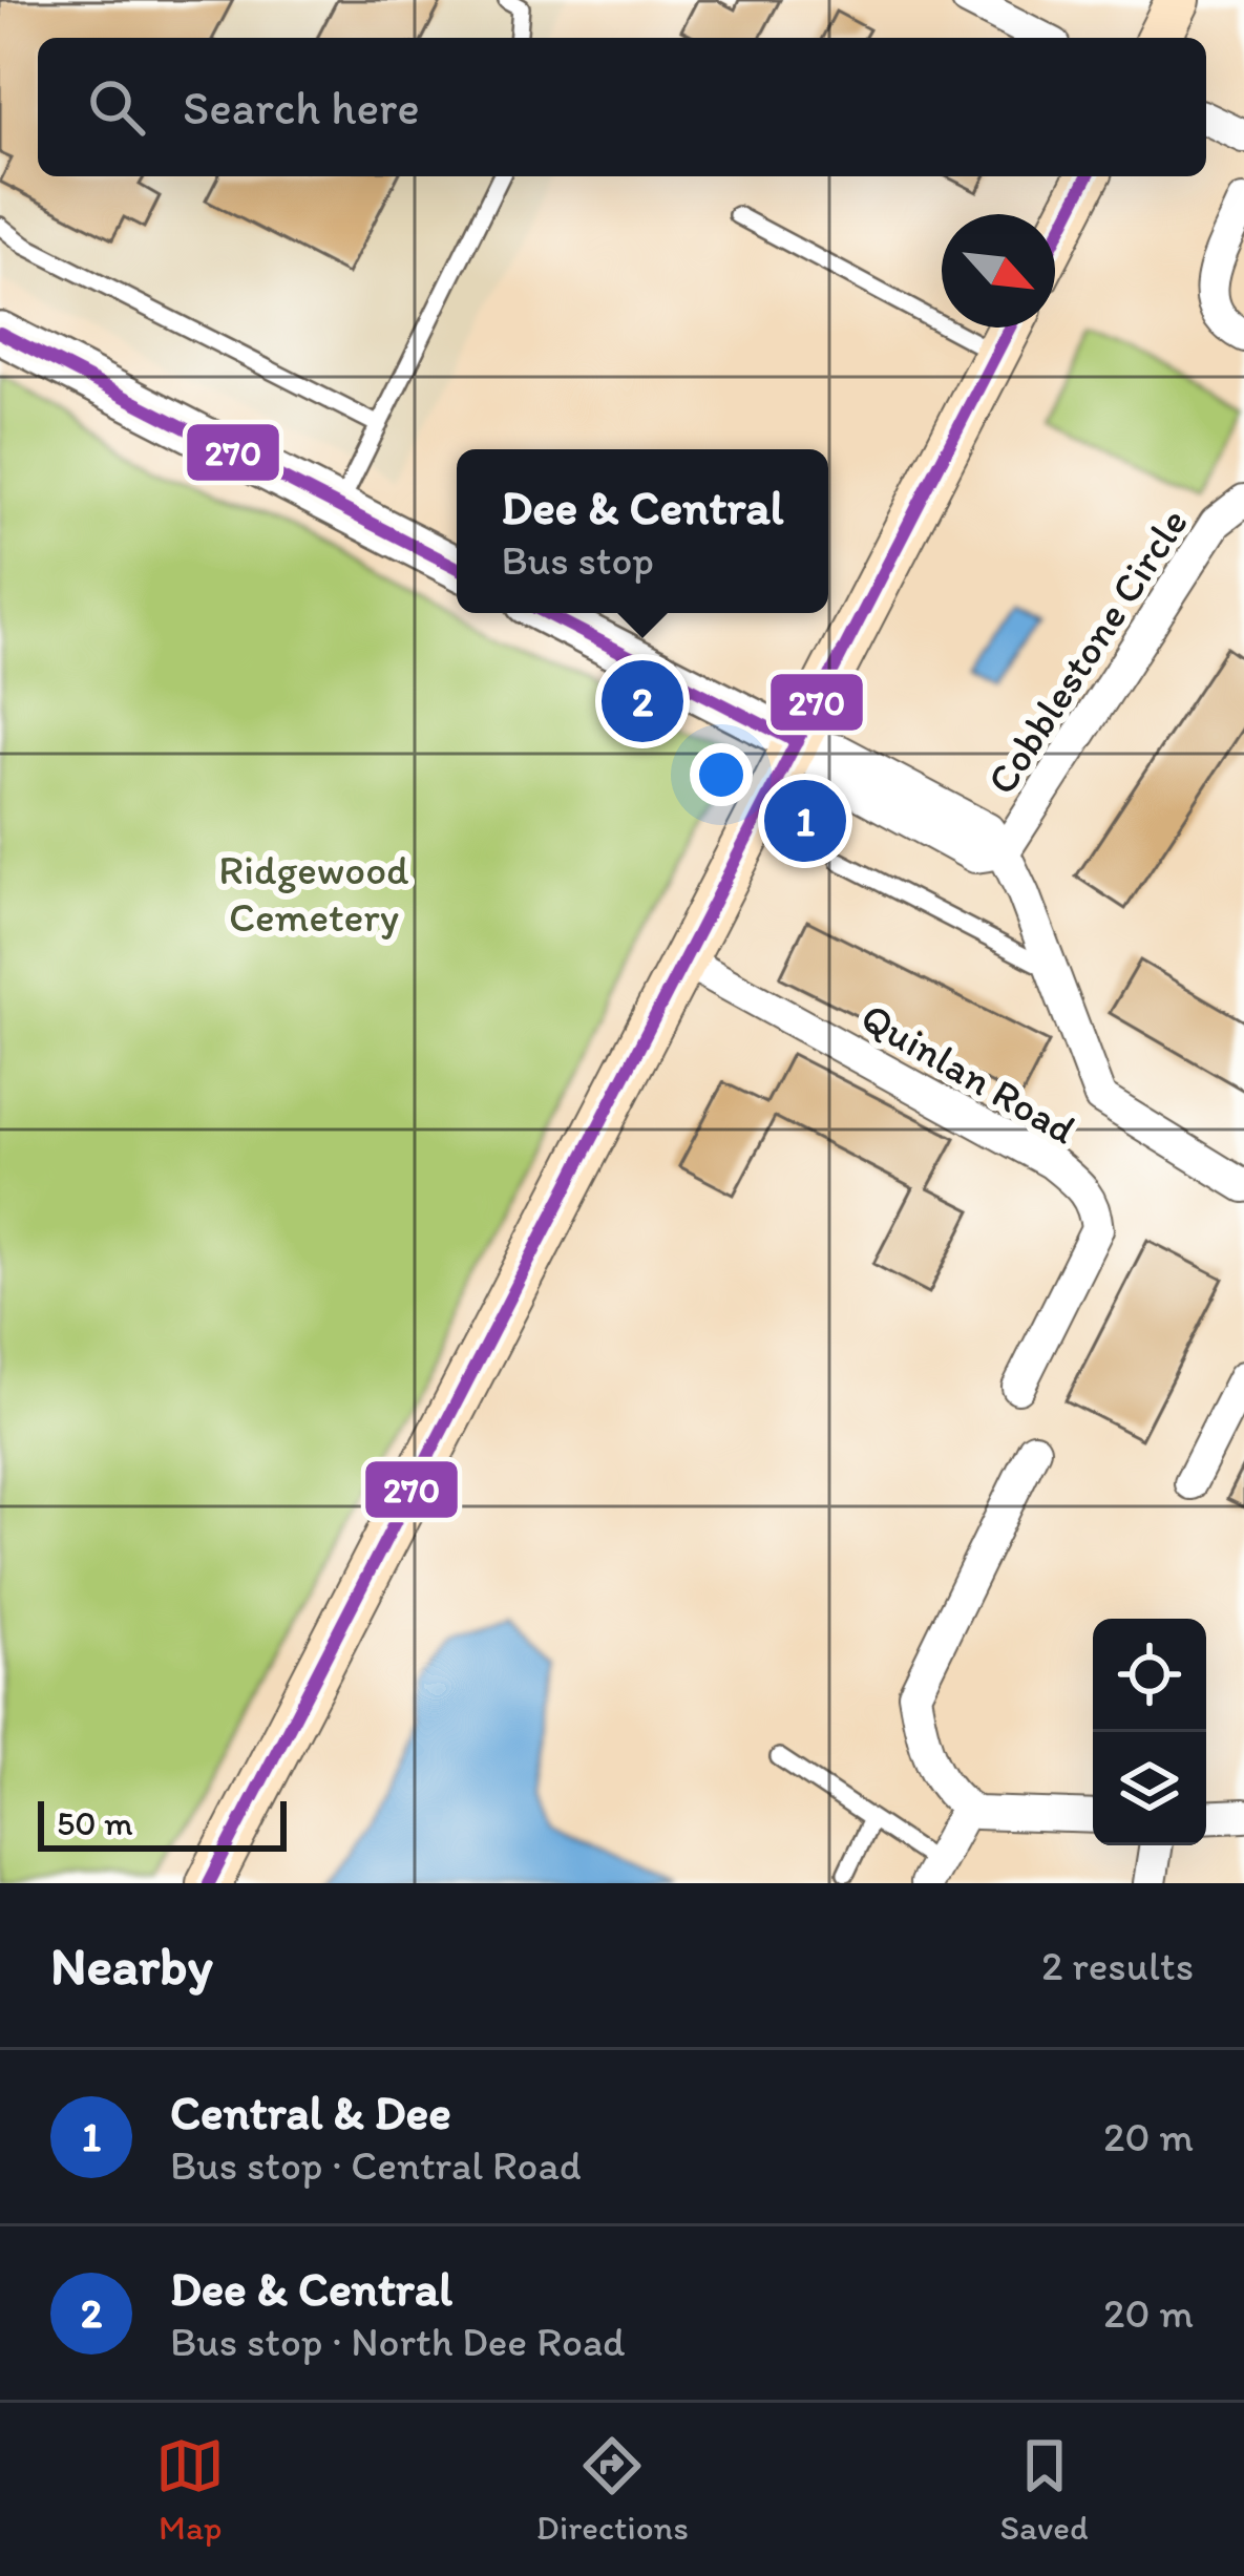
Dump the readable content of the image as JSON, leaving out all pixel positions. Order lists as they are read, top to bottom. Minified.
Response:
{"streets":{"street":["Cobblestone Circle","Quinlan Road"]},"parks":["Ridgewood Cemetery"],"lines":["transit line 270"],"scale_bar":"50 m","north":"bottom right","page":{"search":"Search here","popup":["Dee & Central","Bus stop"],"pins":["2","1"],"scale":"50 m","heading":["Nearby","2 results"],"list":[{"mark":"1","name":"Central & Dee","note":"Bus stop · Central Road","value":"20 m"},{"mark":"2","name":"Dee & Central","note":"Bus stop · North Dee Road","value":"20 m"}],"nav":["Map","Directions","Saved"]}}
